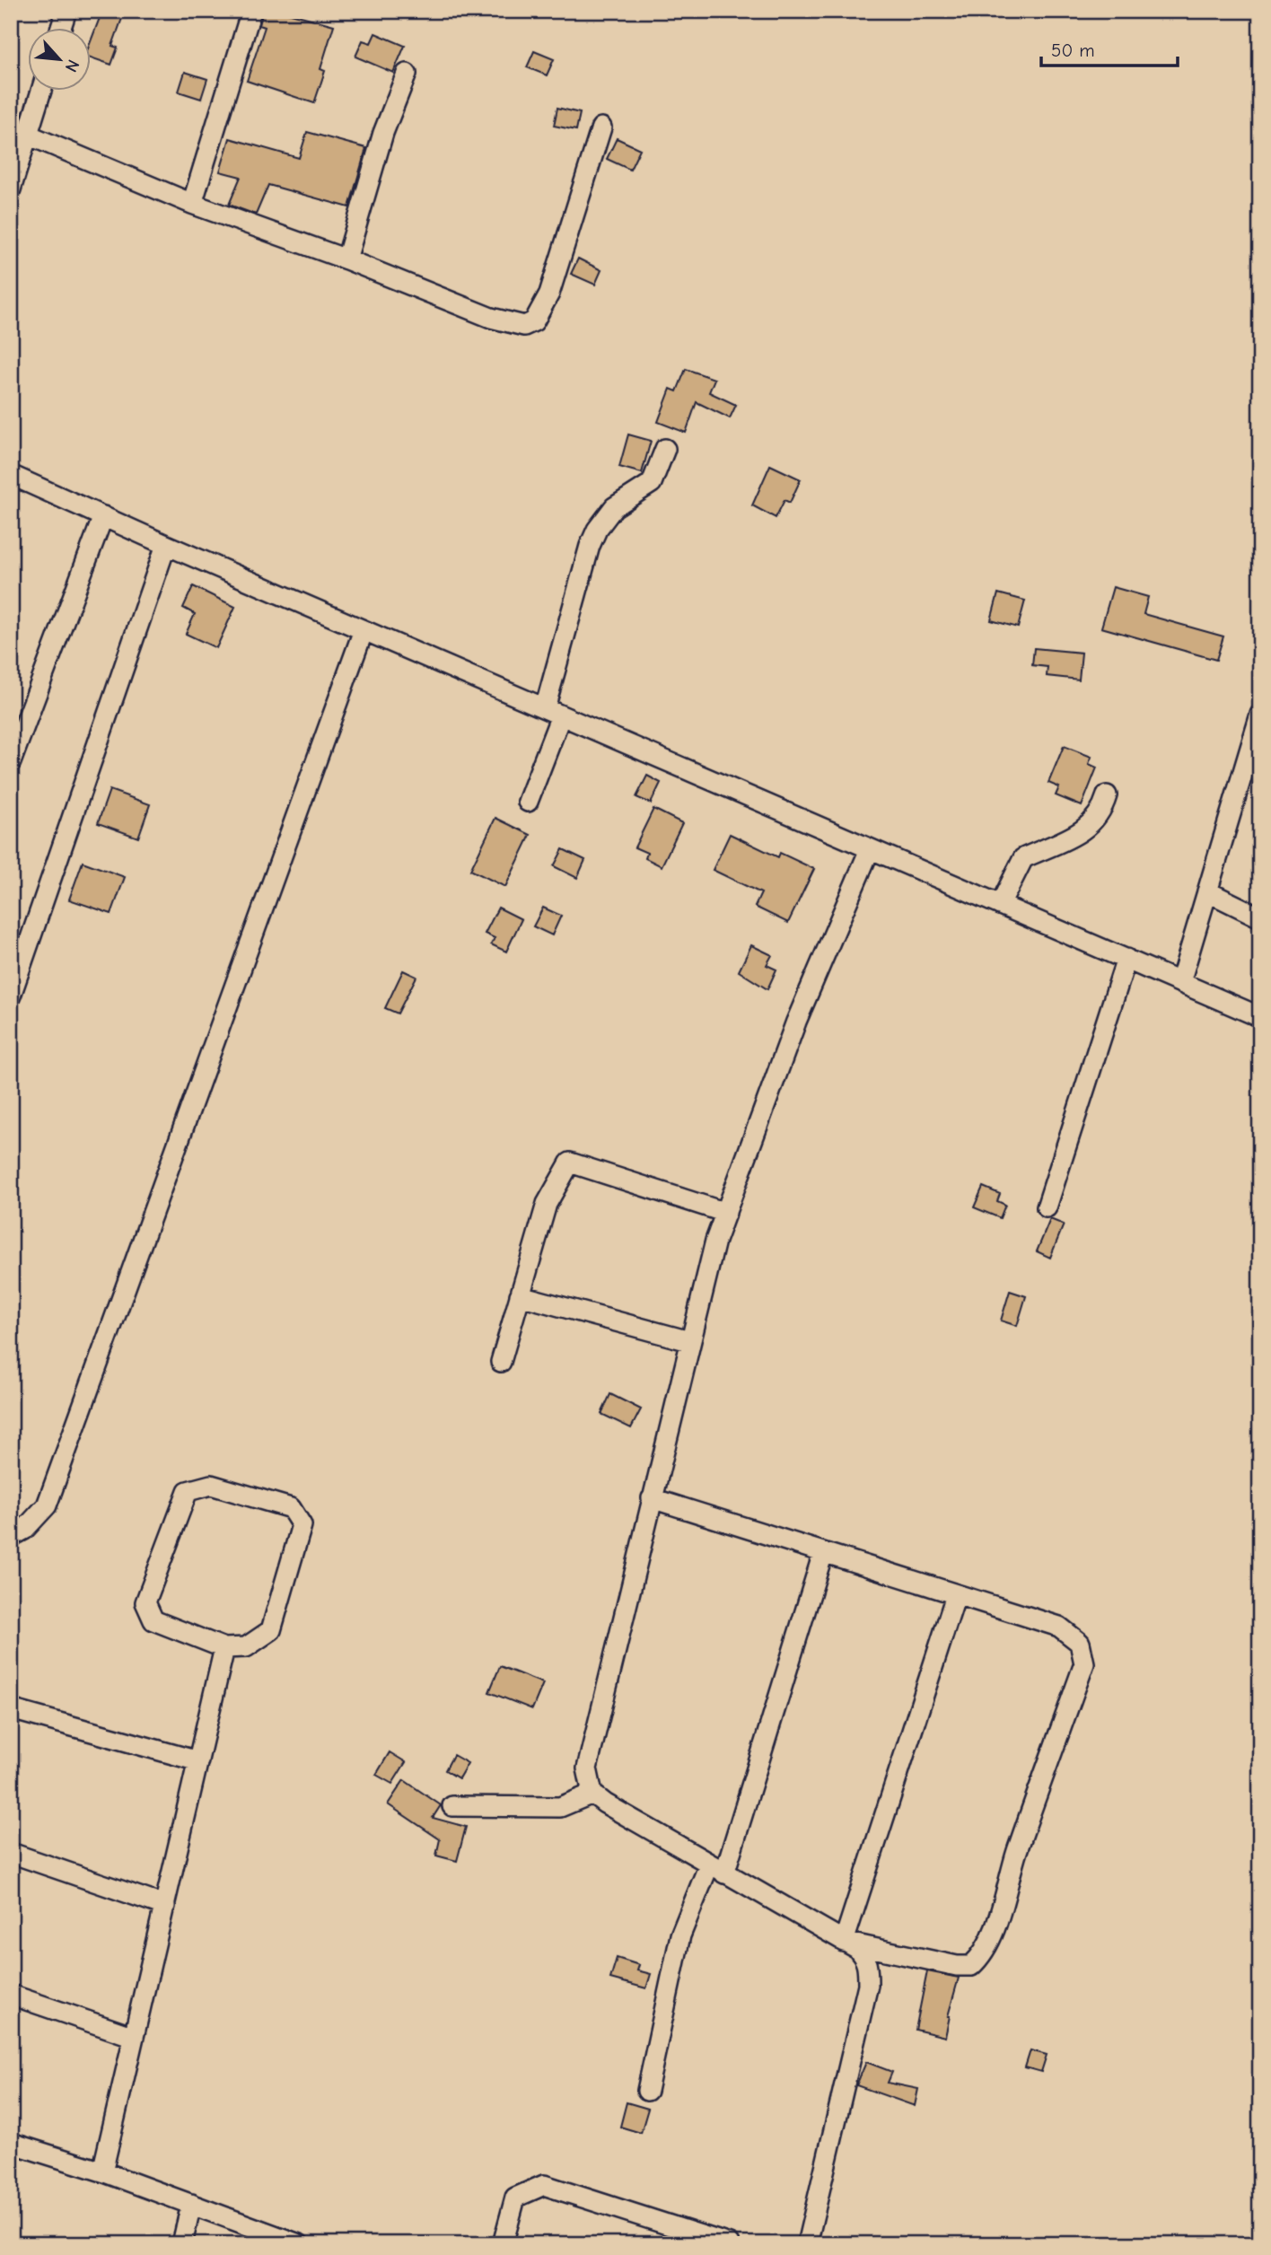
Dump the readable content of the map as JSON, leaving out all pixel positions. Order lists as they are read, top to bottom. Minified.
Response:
{"scale_bar":"50 m","north":"bottom right"}
